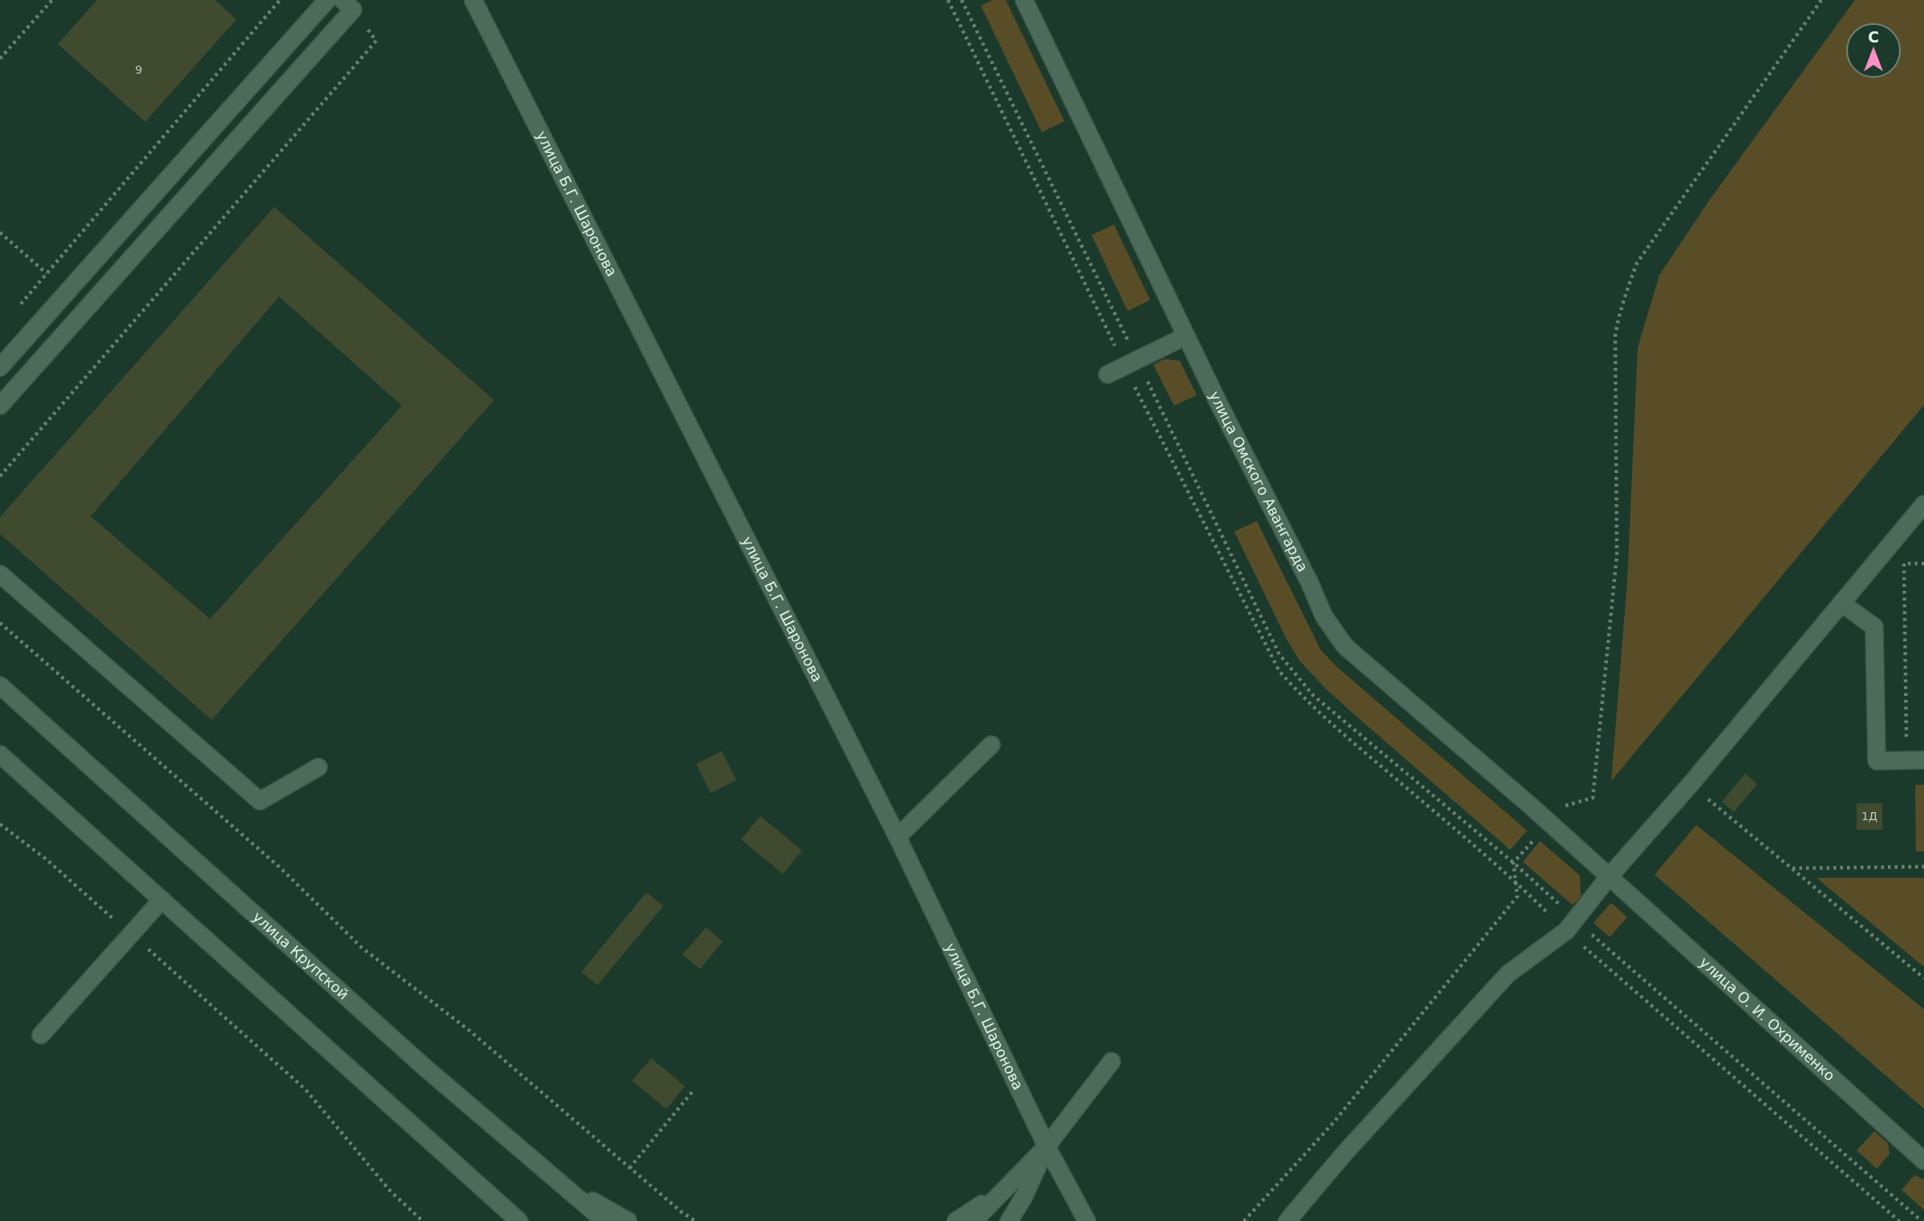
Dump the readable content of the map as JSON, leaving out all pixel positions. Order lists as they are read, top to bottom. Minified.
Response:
{"streets":{"main road":["улица Б.Г. Шаронова","улица Омского Авангарда","улица Крупской","улица О. И. Охрименко"]},"crossings":[["улица Омского Авангарда","улица О. И. Охрименко"]],"house_numbers":["9","1Д"],"north":"top"}
